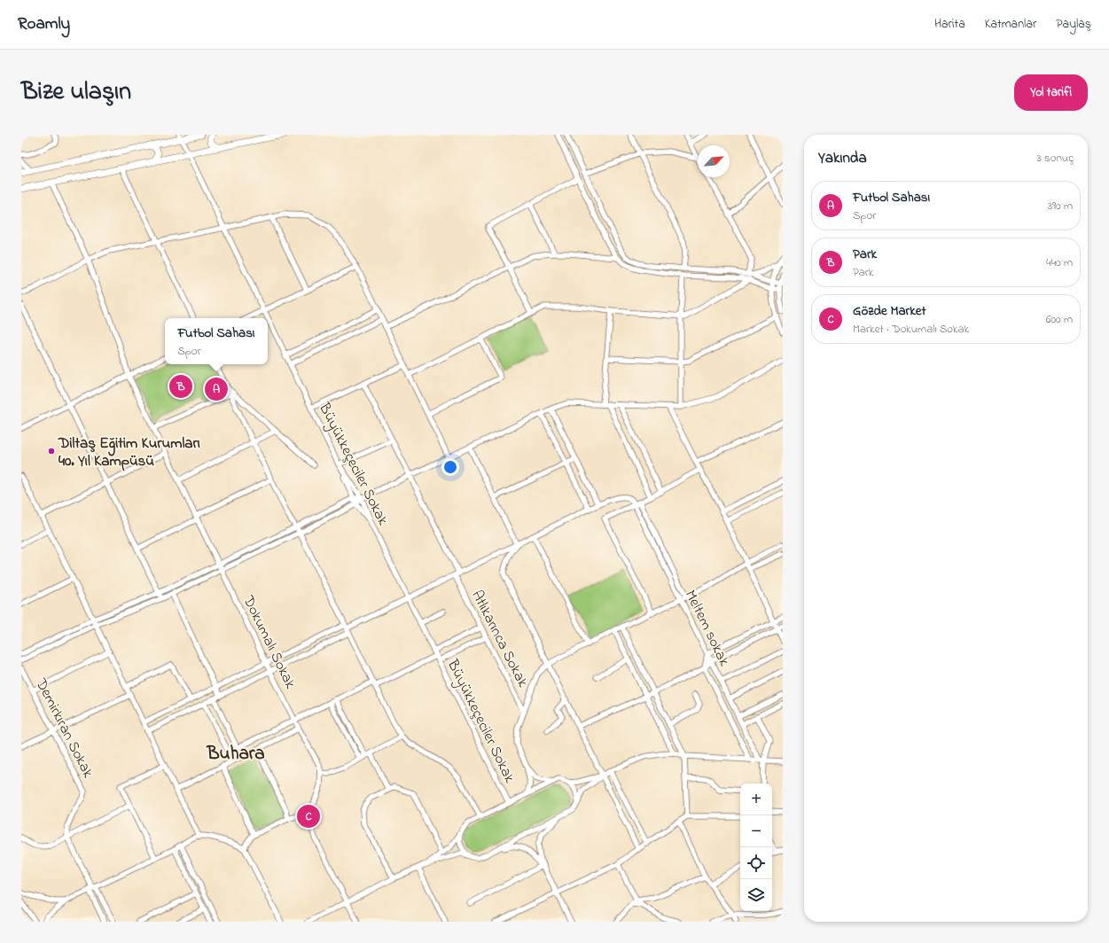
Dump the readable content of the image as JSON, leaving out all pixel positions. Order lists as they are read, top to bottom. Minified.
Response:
{"streets":{"street":["Büyükkeçeciler Sokak","Meltem sokak","Atlıkarınca Sokak","Dokumalı Sokak","Demirkıran Sokak"]},"districts":["Buhara"],"places":["Diltaş Eğitim Kurumları 40. Yıl Kampüsü"],"north":"top right","page":{"header":"Roamly","nav":["Harita","Katmanlar","Paylaş"],"title":"Bize ulaşın","buttons":"Yol tarifi","heading":["Yakında","3 sonuç"],"list":[{"mark":"A","name":"Futbol Sahası","note":"Spor","value":"390 m"},{"mark":"B","name":"Park","note":"Park","value":"440 m"},{"mark":"C","name":"Gözde Market","note":"Market · Dokumalı Sokak","value":"600 m"}],"popup":["Futbol Sahası","Spor"],"pins":["B","A","C"],"map_buttons":["+","−"]}}
